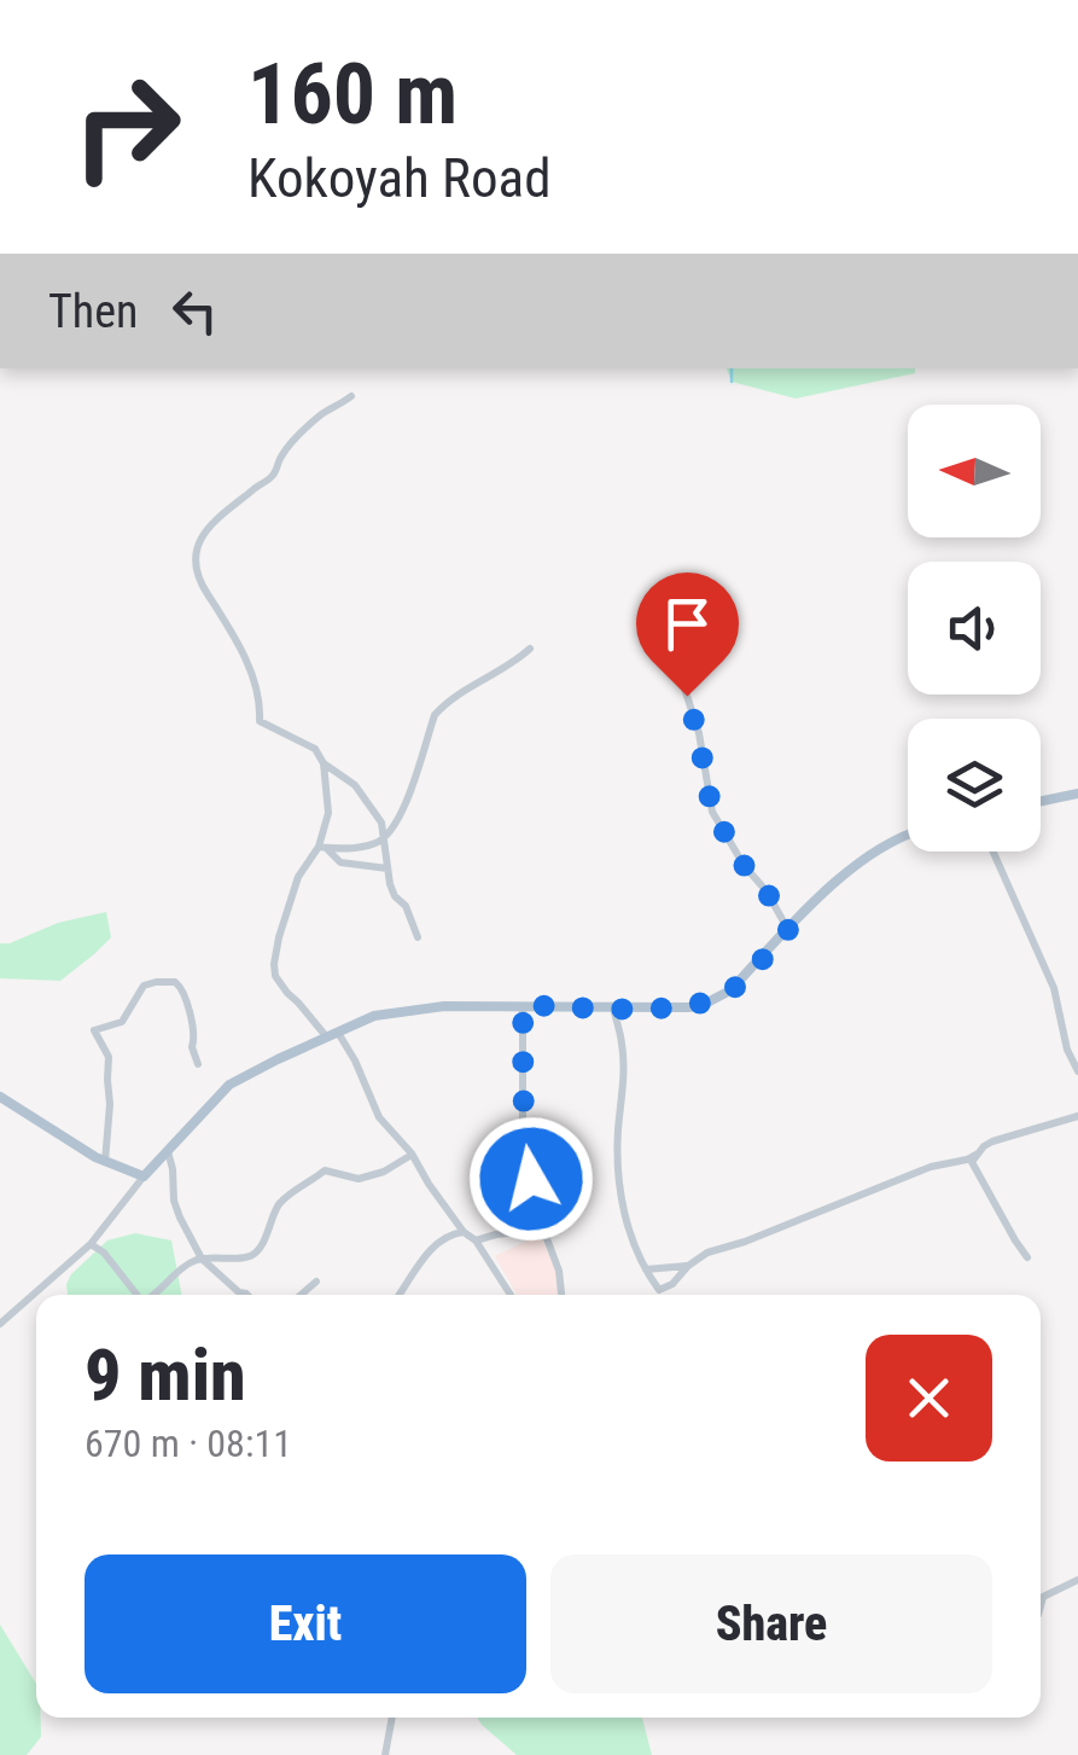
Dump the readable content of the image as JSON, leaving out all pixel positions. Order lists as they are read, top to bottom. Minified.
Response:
{"north":"left","page":{"turn":["160 m","Kokoyah Road"],"then":"Then","heading":["9 min","670 m · 08:11"],"buttons":["Exit","Share"]}}
